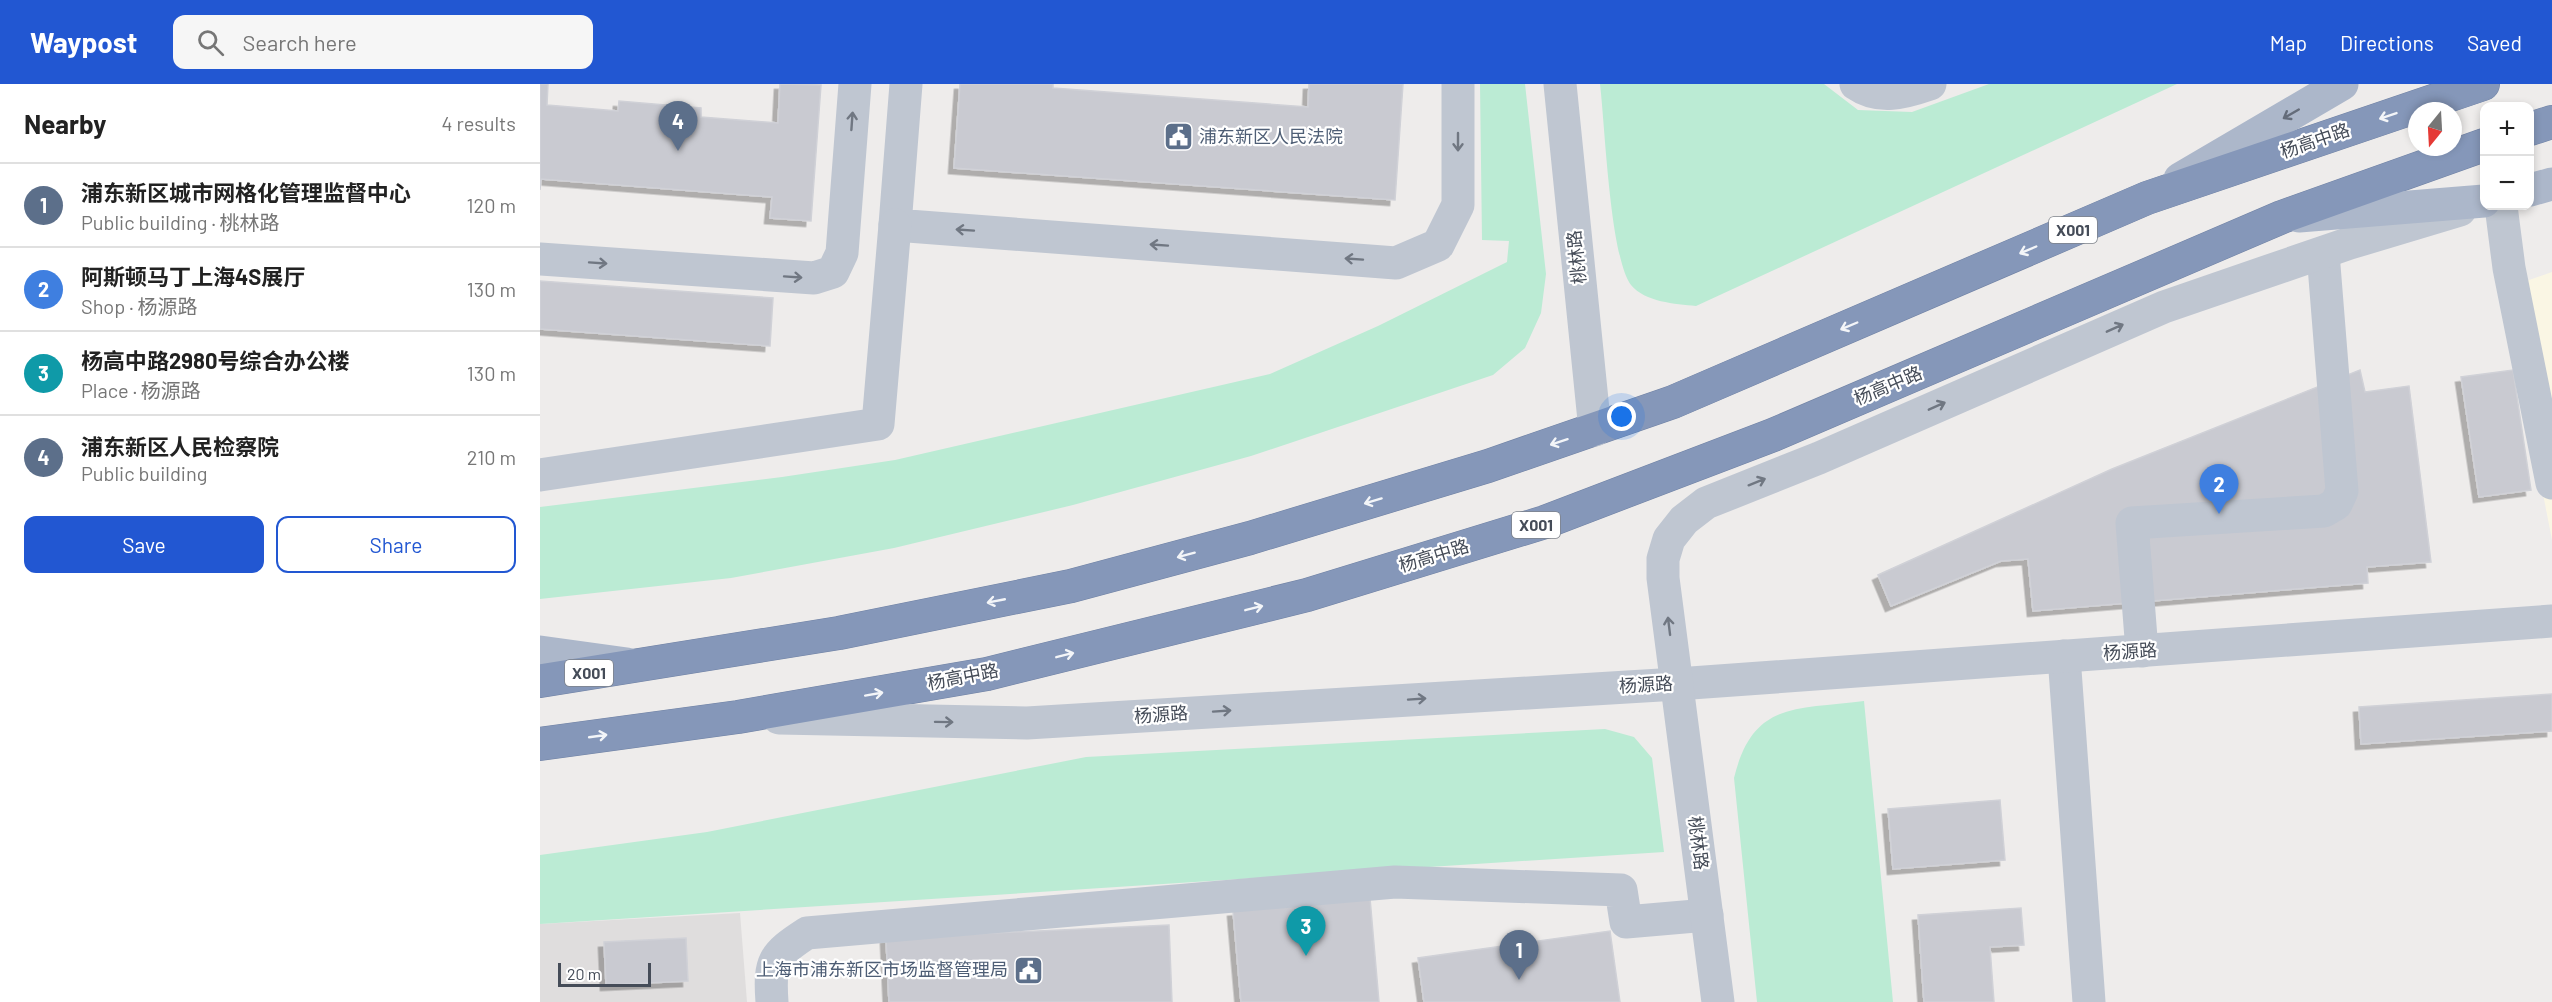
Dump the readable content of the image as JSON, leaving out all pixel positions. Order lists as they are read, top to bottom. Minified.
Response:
{"streets":{"highway":["杨高中路","X001"],"street":["桃林路","杨源路"]},"crossings":[["杨高中路","桃林路"],["杨高中路","杨源路"],["X001","桃林路"],["X001","杨源路"],["桃林路","杨源路"]],"places":{"public building":["浦东新区人民法院","上海市浦东新区市场监督管理局"]},"scale_bar":"20 m","north":"bottom","page":{"header":"Waypost","search":"Search here","nav":["Map","Directions","Saved"],"heading":["Nearby","4 results"],"pins":["4","2","3","1"],"map_buttons":["+","−"],"list":[{"mark":"1","name":"浦东新区城市网格化管理监督中心","note":"Public building · 桃林路","value":"120 m"},{"mark":"2","name":"阿斯顿马丁上海4S展厅","note":"Shop · 杨源路","value":"130 m"},{"mark":"3","name":"杨高中路2980号综合办公楼","note":"Place · 杨源路","value":"130 m"},{"mark":"4","name":"浦东新区人民检察院","note":"Public building","value":"210 m"}],"buttons":["Save","Share"],"scale":"20 m"}}
